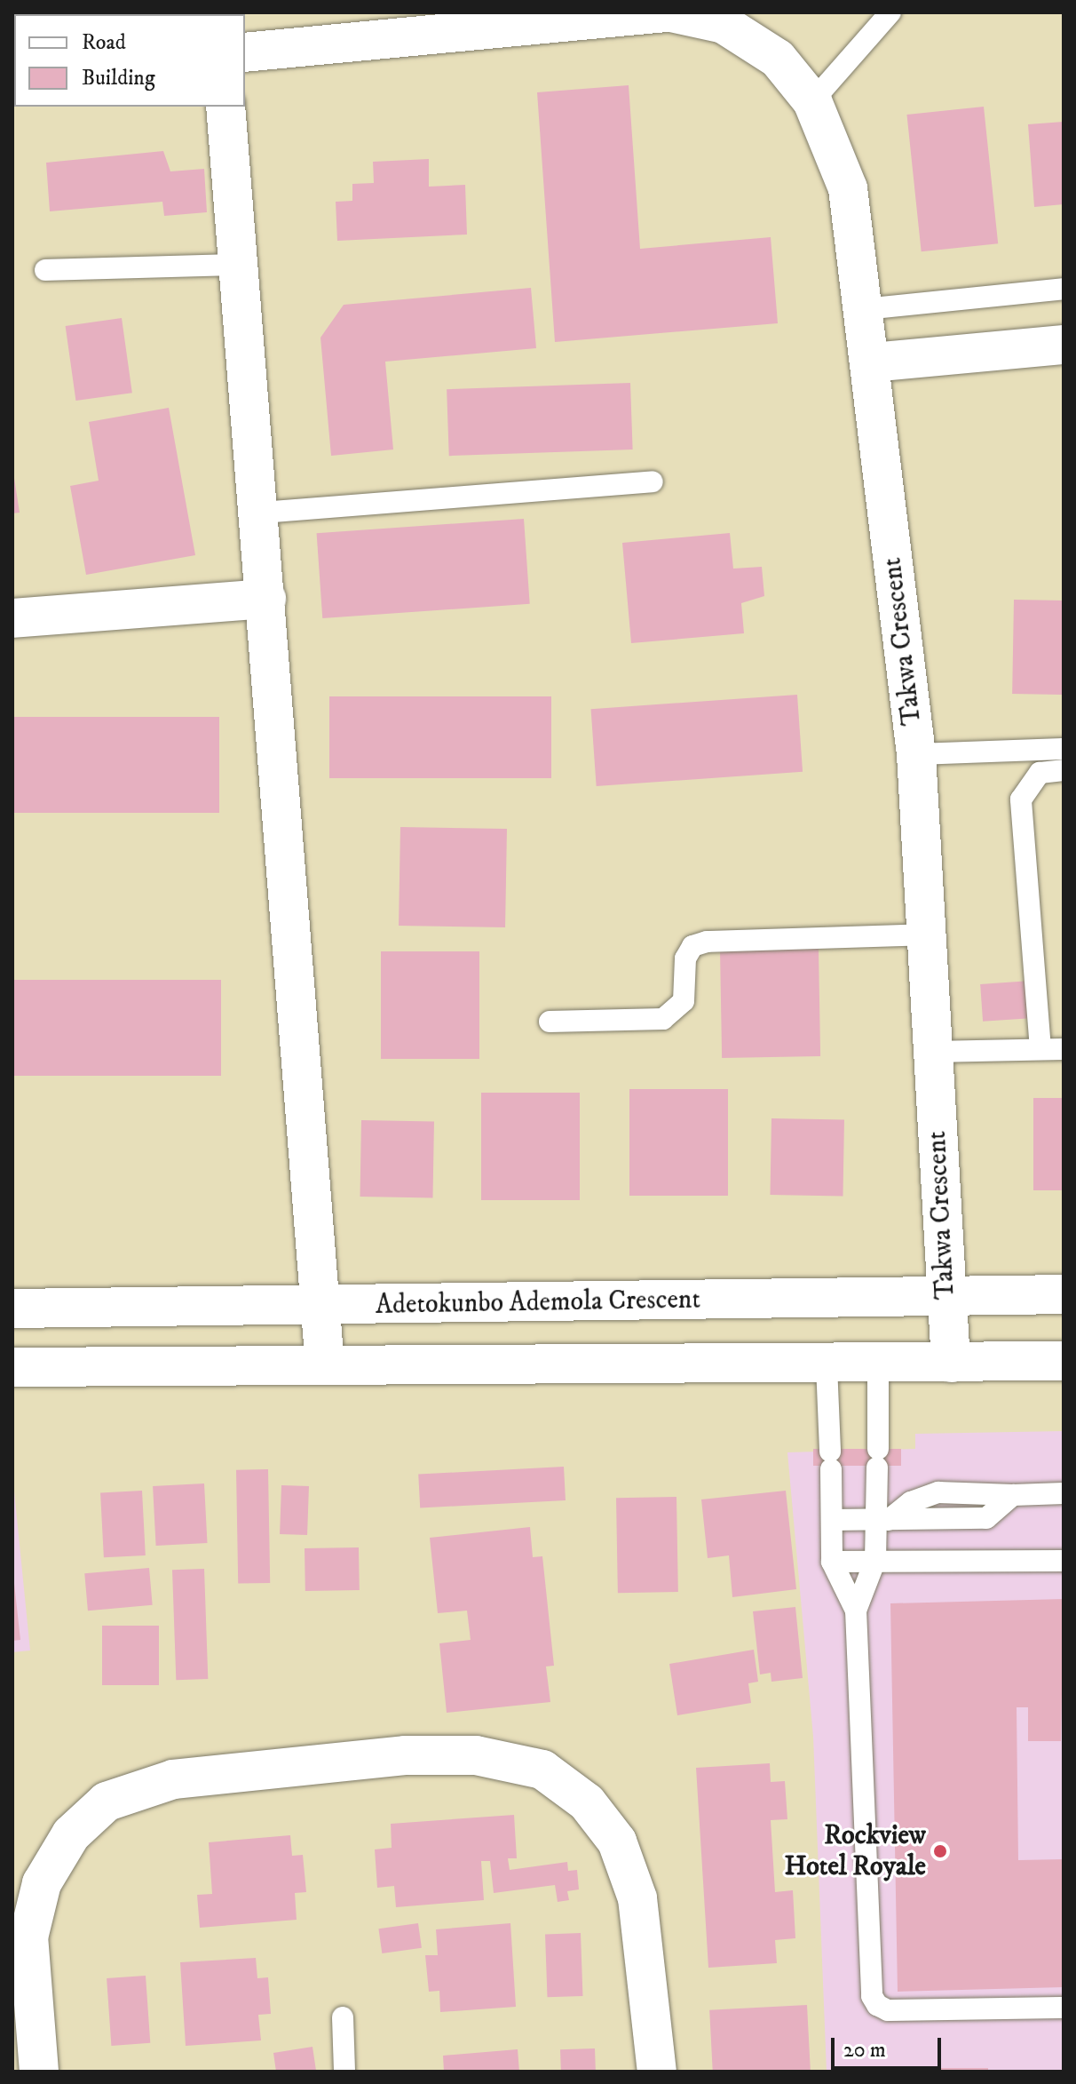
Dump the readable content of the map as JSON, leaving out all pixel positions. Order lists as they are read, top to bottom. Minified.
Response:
{"streets":{"street":["Takwa Crescent","Adetokunbo Ademola Crescent"]},"crossings":[["Takwa Crescent","Adetokunbo Ademola Crescent"]],"places":["Rockview Hotel Royale"],"legend":["Road","Building"],"scale_bar":"20 m"}
